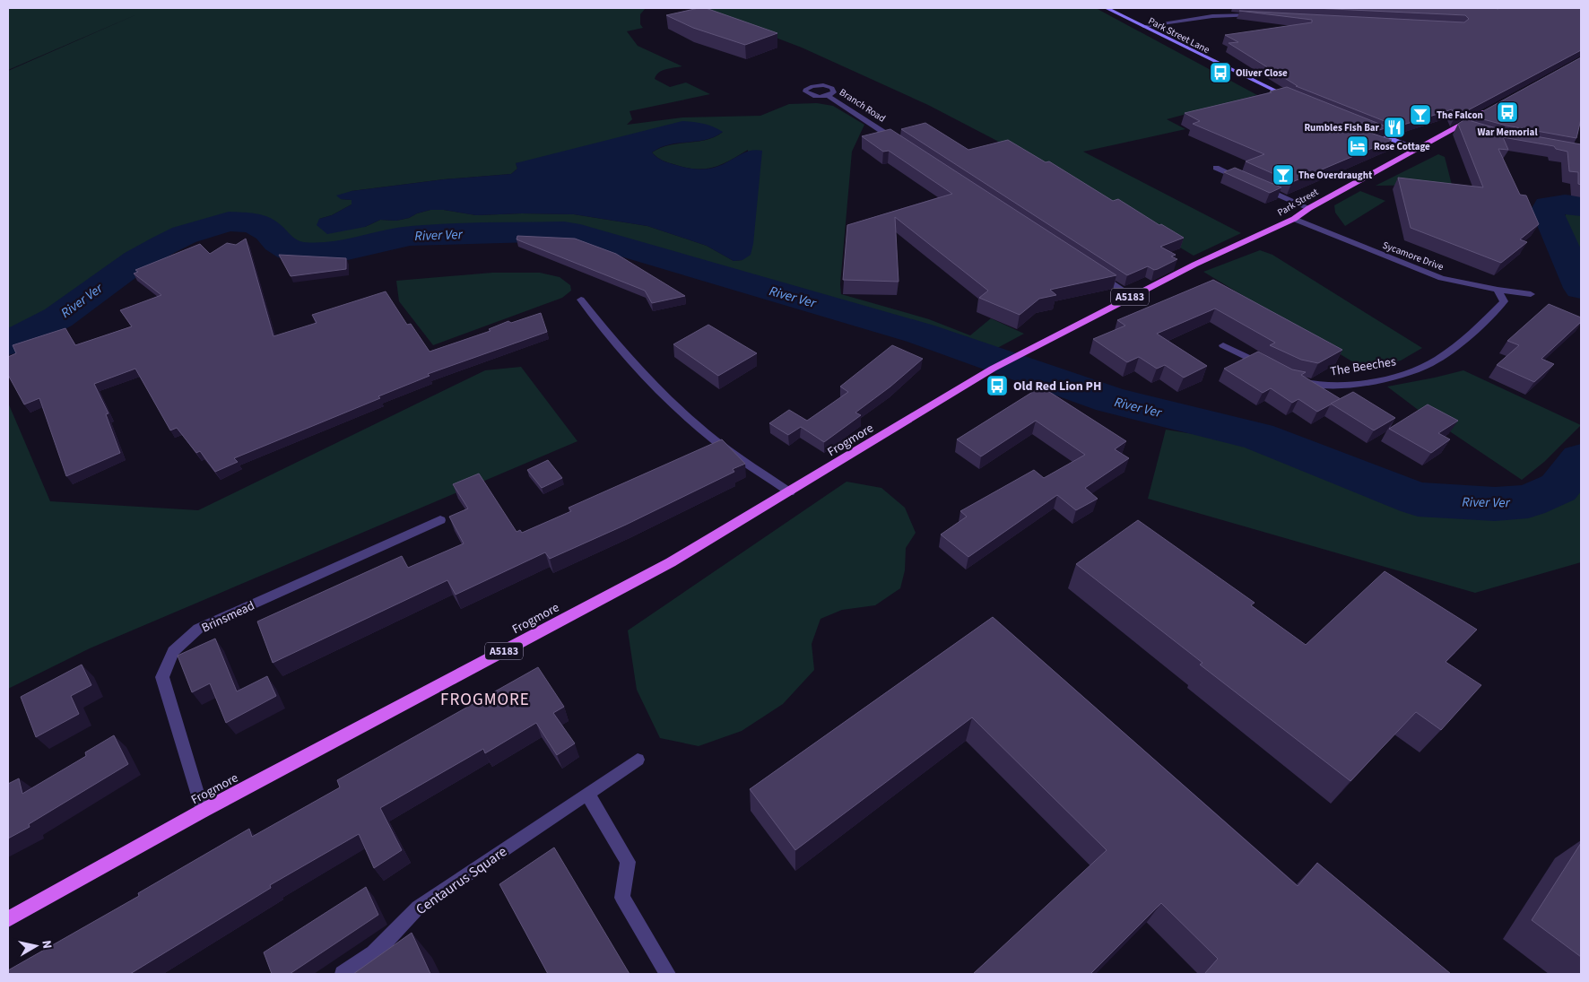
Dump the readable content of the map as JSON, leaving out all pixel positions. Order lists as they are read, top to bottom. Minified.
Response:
{"streets":{"main road":["Park Street","A5183","Frogmore"],"street":["Park Street Lane","Branch Road","Sycamore Drive","The Beeches","Brinsmead","Centaurus Square"]},"crossings":[["Park Street","Sycamore Drive"],["Park Street","Frogmore"],["Sycamore Drive","The Beeches"],["Frogmore","Brinsmead"]],"districts":["FROGMORE"],"water":["River Ver"],"places":{"bus stop":["Oliver Close","War Memorial","Old Red Lion PH"],"bar":["The Falcon","The Overdraught"],"restaurant":["Rumbles Fish Bar"],"hotel":["Rose Cottage"]},"north":"right"}
